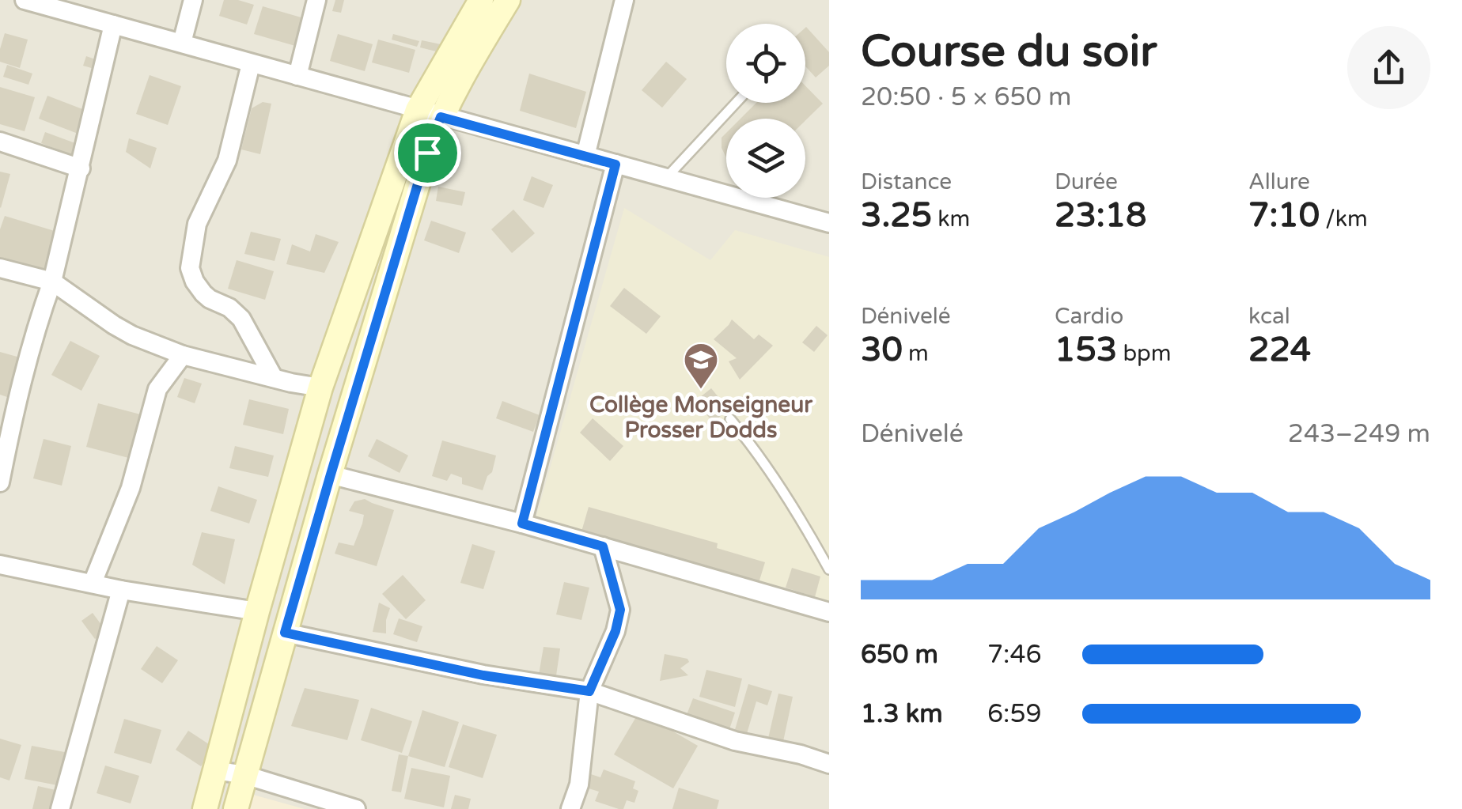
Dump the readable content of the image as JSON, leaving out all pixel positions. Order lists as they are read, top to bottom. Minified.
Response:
{"places":{"school or university":["Collège Monseigneur Prosser Dodds"]},"page":{"heading":["Course du soir","20:50 · 5 × 650 m"],"stats":[["Distance","3.25 km"],["Durée","23:18"],["Allure","7:10 /km"],["Dénivelé","30 m"],["Cardio","153 bpm"],["kcal","224"]],"chart":["Dénivelé","243–249 m"],"list":[{"name":"650 m","note":"7:46"},{"name":"1.3 km","note":"6:59"}]}}
